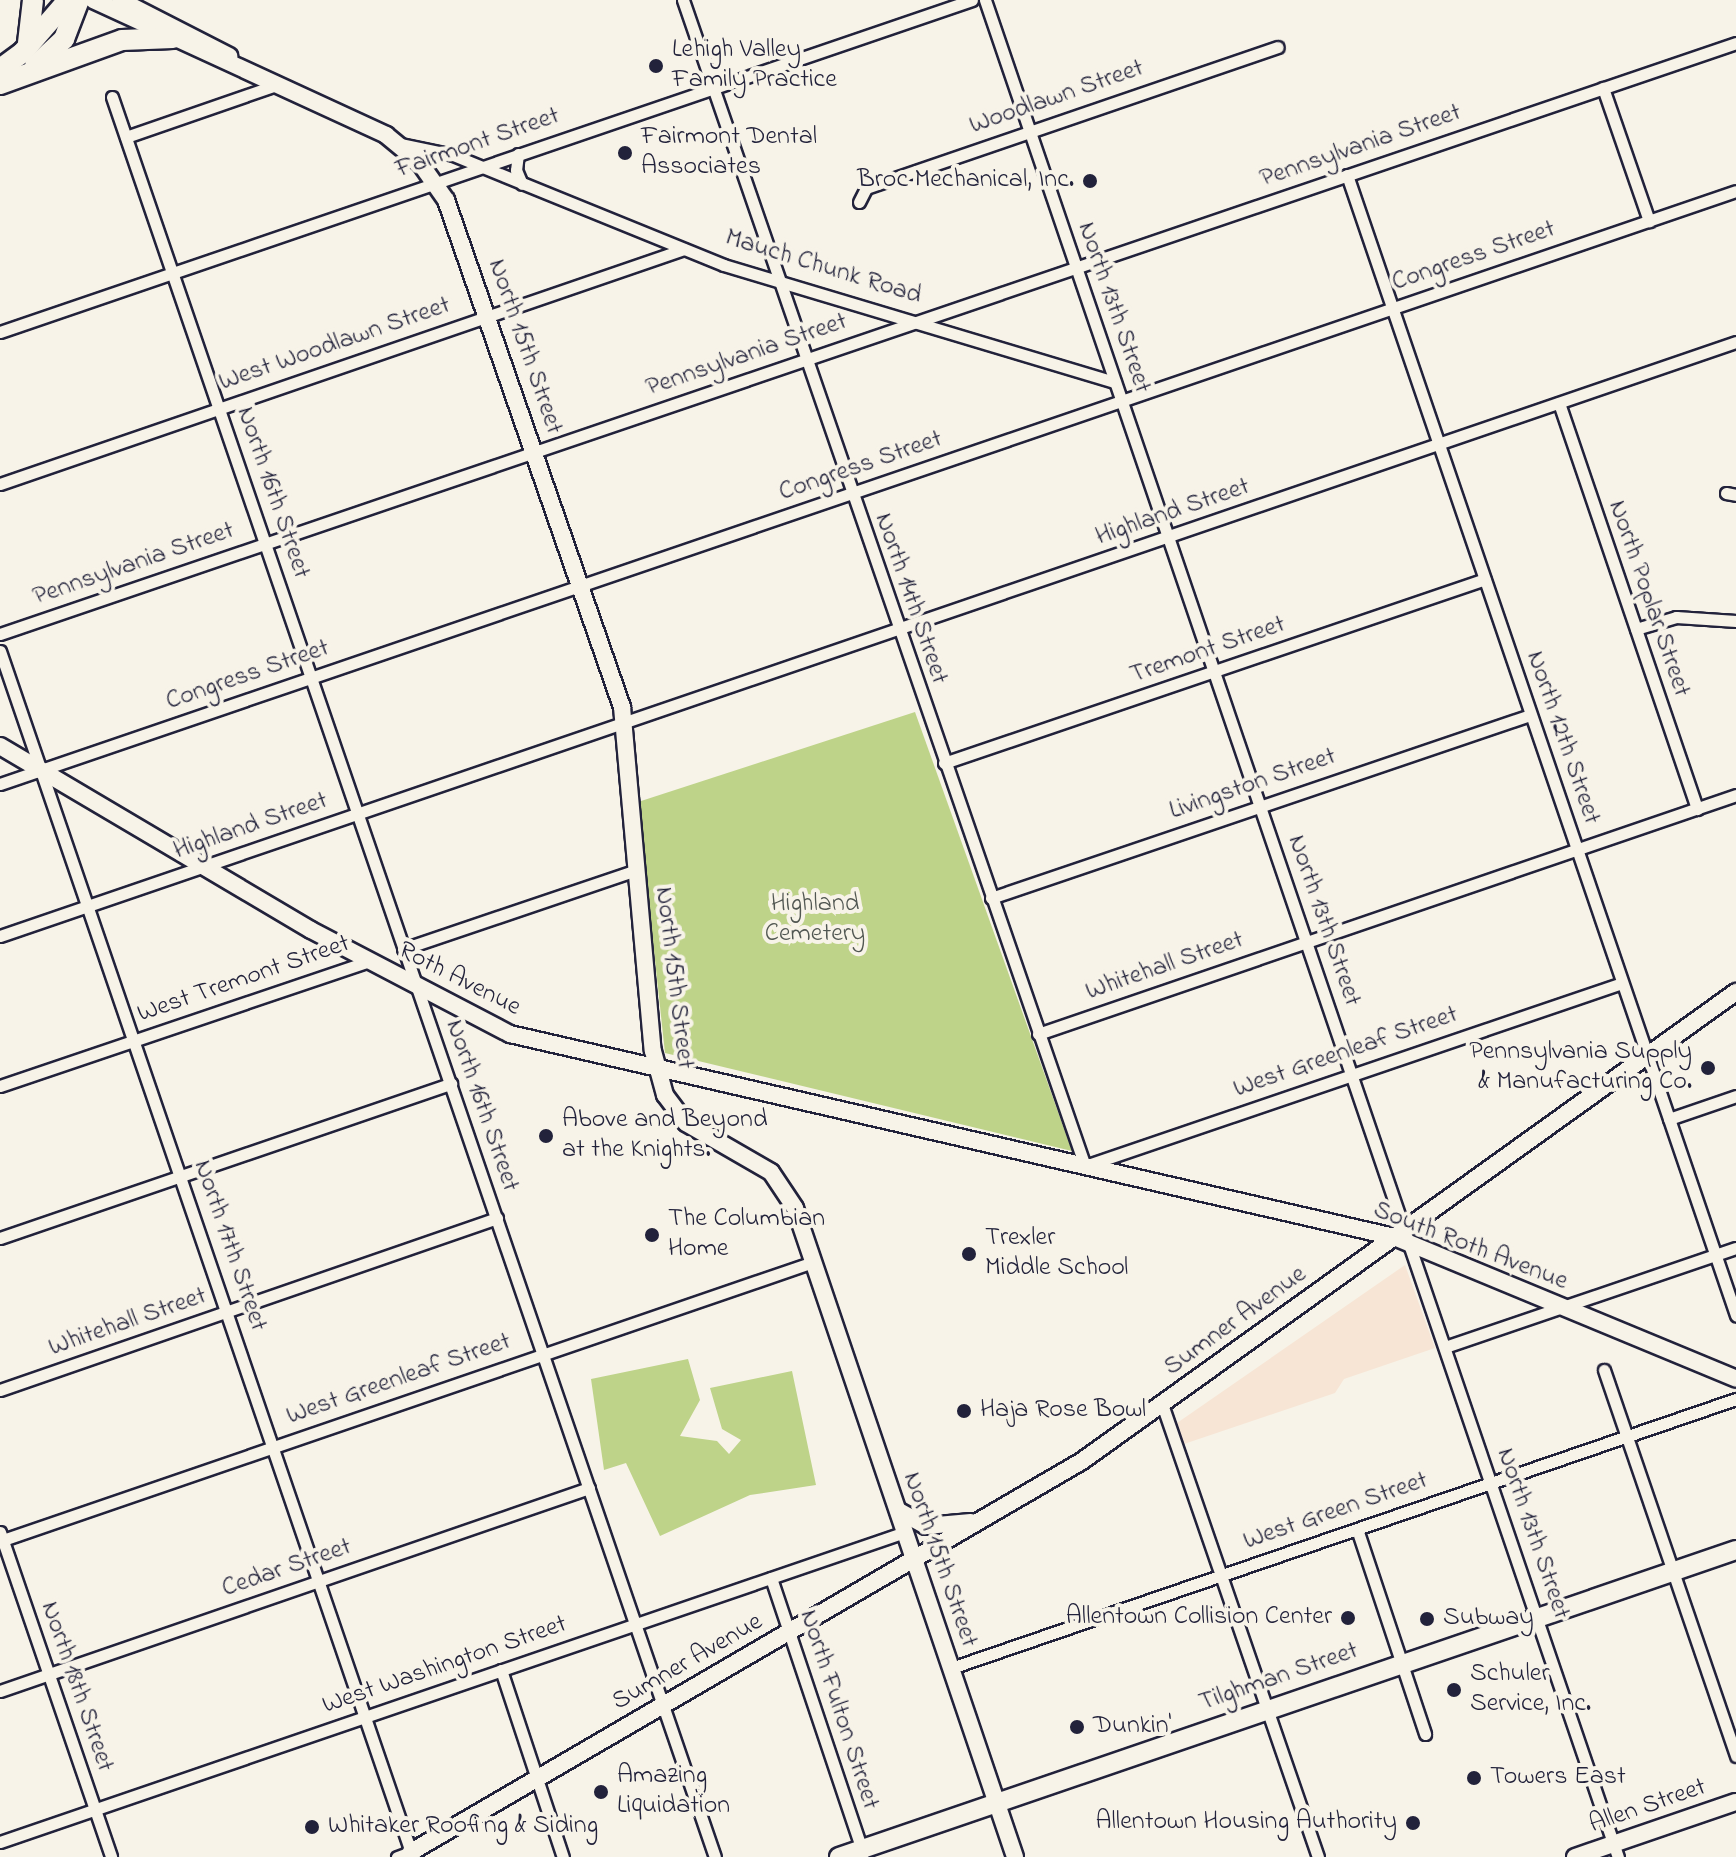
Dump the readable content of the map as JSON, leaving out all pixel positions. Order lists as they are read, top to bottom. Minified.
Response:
{"streets":{"main road":["Mauch Chunk Road","North 15th Street","Roth Avenue","South Roth Avenue","Sumner Avenue","Tilghman Street","Allen Street"],"street":["Woodlawn Street","Fairmont Street","Pennsylvania Street","Congress Street","North 13th Street","West Woodlawn Street","North 16th Street","Highland Street","North 14th Street","North Poplar Street","Tremont Street","North 12th Street","Livingston Street","Whitehall Street","West Tremont Street","West Greenleaf Street","North 17th Street","West Green Street","Cedar Street","West Washington Street","North 18th Street","North Fulton Street"]},"crossings":[["Woodlawn Street","North 13th Street"],["Fairmont Street","Mauch Chunk Road"],["Fairmont Street","North 15th Street"],["Fairmont Street","North 16th Street"],["Fairmont Street","North 14th Street"],["Pennsylvania Street","Mauch Chunk Road"],["Pennsylvania Street","North 13th Street"],["Pennsylvania Street","North 15th Street"],["Pennsylvania Street","North 16th Street"],["Pennsylvania Street","North 14th Street"],["Pennsylvania Street","North 12th Street"],["Congress Street","North 13th Street"],["Congress Street","North 15th Street"],["Congress Street","North 16th Street"],["Congress Street","North 14th Street"],["Congress Street","North 12th Street"],["Congress Street","Roth Avenue"],["Congress Street","North 17th Street"],["Mauch Chunk Road","North 13th Street"],["Mauch Chunk Road","West Woodlawn Street"],["Mauch Chunk Road","North 15th Street"],["Mauch Chunk Road","North 14th Street"],["North 13th Street","Highland Street"],["North 13th Street","Tremont Street"],["North 13th Street","Livingston Street"],["North 13th Street","Whitehall Street"],["North 13th Street","West Greenleaf Street"],["North 13th Street","South Roth Avenue"],["North 13th Street","Sumner Avenue"],["North 13th Street","West Green Street"],["North 13th Street","Tilghman Street"],["North 13th Street","Allen Street"],["West Woodlawn Street","North 15th Street"],["West Woodlawn Street","North 16th Street"],["North 15th Street","Highland Street"],["North 15th Street","Roth Avenue"],["North 15th Street","West Greenleaf Street"],["North 15th Street","Sumner Avenue"],["North 15th Street","West Green Street"],["North 15th Street","West Washington Street"],["North 15th Street","Tilghman Street"],["North 16th Street","Highland Street"],["North 16th Street","Whitehall Street"],["North 16th Street","Roth Avenue"],["North 16th Street","West Greenleaf Street"],["North 16th Street","Sumner Avenue"],["North 16th Street","Cedar Street"],["North 16th Street","West Washington Street"],["Highland Street","North 14th Street"],["Highland Street","North Poplar Street"],["Highland Street","North 12th Street"],["Highland Street","Roth Avenue"],["Highland Street","North 17th Street"],["North 14th Street","Tremont Street"],["North 14th Street","Livingston Street"],["North 14th Street","Whitehall Street"],["North 14th Street","Roth Avenue"],["North 14th Street","West Greenleaf Street"],["North 14th Street","South Roth Avenue"],["North Poplar Street","Whitehall Street"],["Tremont Street","North 12th Street"],["North 12th Street","Livingston Street"],["North 12th Street","Whitehall Street"],["North 12th Street","West Greenleaf Street"],["North 12th Street","Sumner Avenue"],["Whitehall Street","North 17th Street"],["West Tremont Street","Roth Avenue"],["West Tremont Street","North 17th Street"],["Roth Avenue","West Greenleaf Street"],["Roth Avenue","North 17th Street"],["Roth Avenue","South Roth Avenue"],["West Greenleaf Street","North 17th Street"],["West Greenleaf Street","South Roth Avenue"],["West Greenleaf Street","North 18th Street"],["North 17th Street","Sumner Avenue"],["North 17th Street","Cedar Street"],["North 17th Street","West Washington Street"],["South Roth Avenue","Sumner Avenue"],["Sumner Avenue","North Fulton Street"],["Cedar Street","North 18th Street"],["West Washington Street","North 18th Street"],["West Washington Street","North Fulton Street"],["Tilghman Street","North Fulton Street"]],"parks":["Highland Cemetery"],"places":["Lehigh Valley Family Practice","Fairmont Dental Associates","Broc Mechanical, Inc.","Pennsylvania Supply & Manufacturing Co.","Above and Beyond at the Knights.","The Columbian Home","Trexler Middle School","Haja Rose Bowl","Allentown Collision Center","Subway","Schuler Service, Inc.","Dunkin'","Towers East","Amazing Liquidation","Allentown Housing Authority","Whitaker Roofing & Siding"]}
